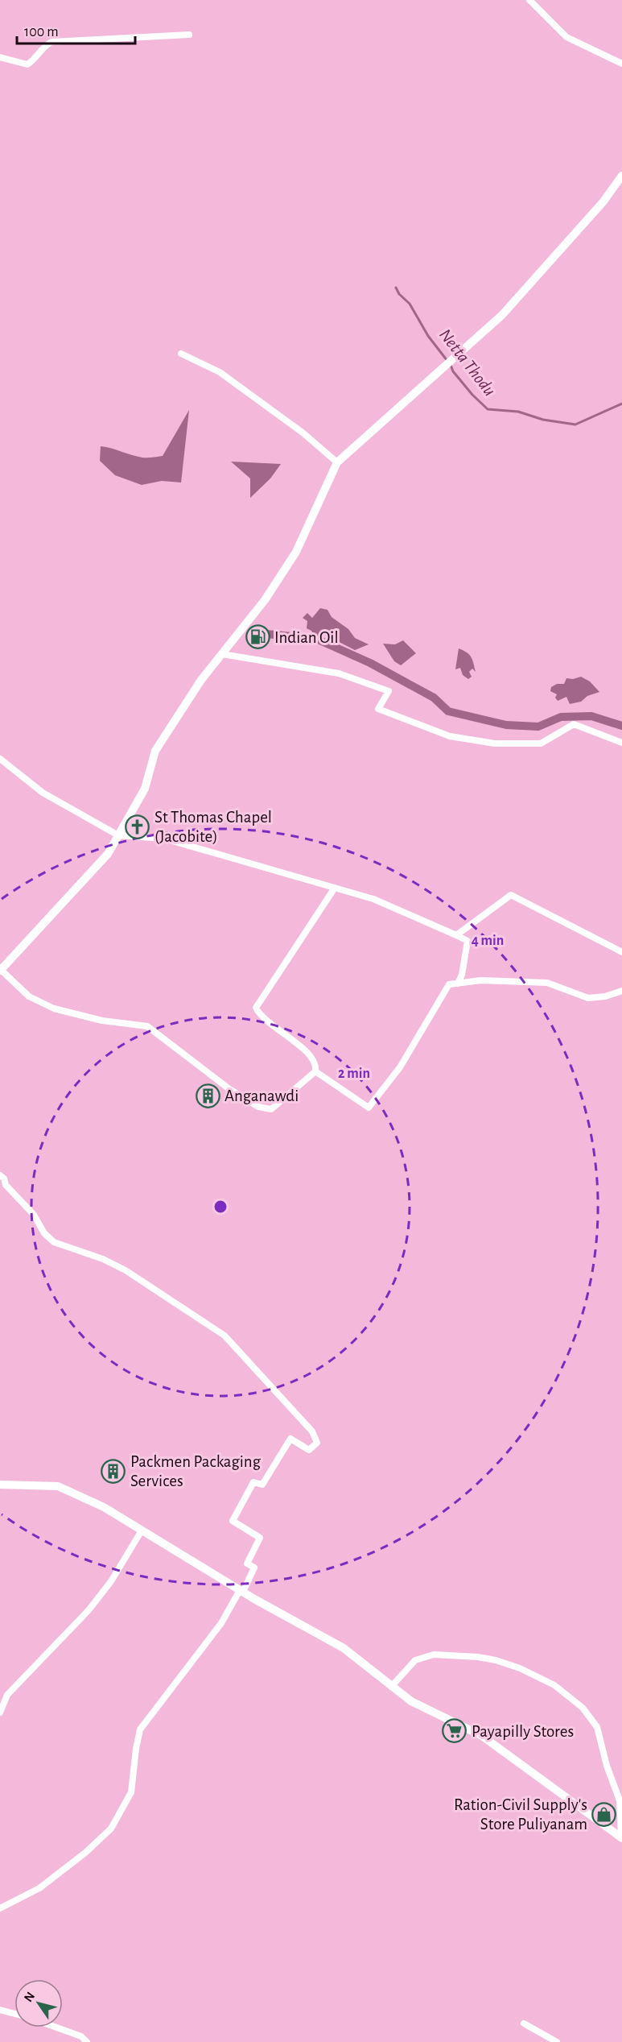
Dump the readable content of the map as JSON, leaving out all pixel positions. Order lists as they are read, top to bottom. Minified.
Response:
{"water":["Netta Thodu"],"places":{"fuel station":["Indian Oil"],"church":["St Thomas Chapel (Jacobite)"],"building":["Anganawdi","Packmen Packaging Services"],"supermarket":["Payapilly Stores"],"shop":["Ration-Civil Supply's Store Puliyanam"]},"scale_bar":"100 m","north":"top left","rings":["4 min","2 min"]}
